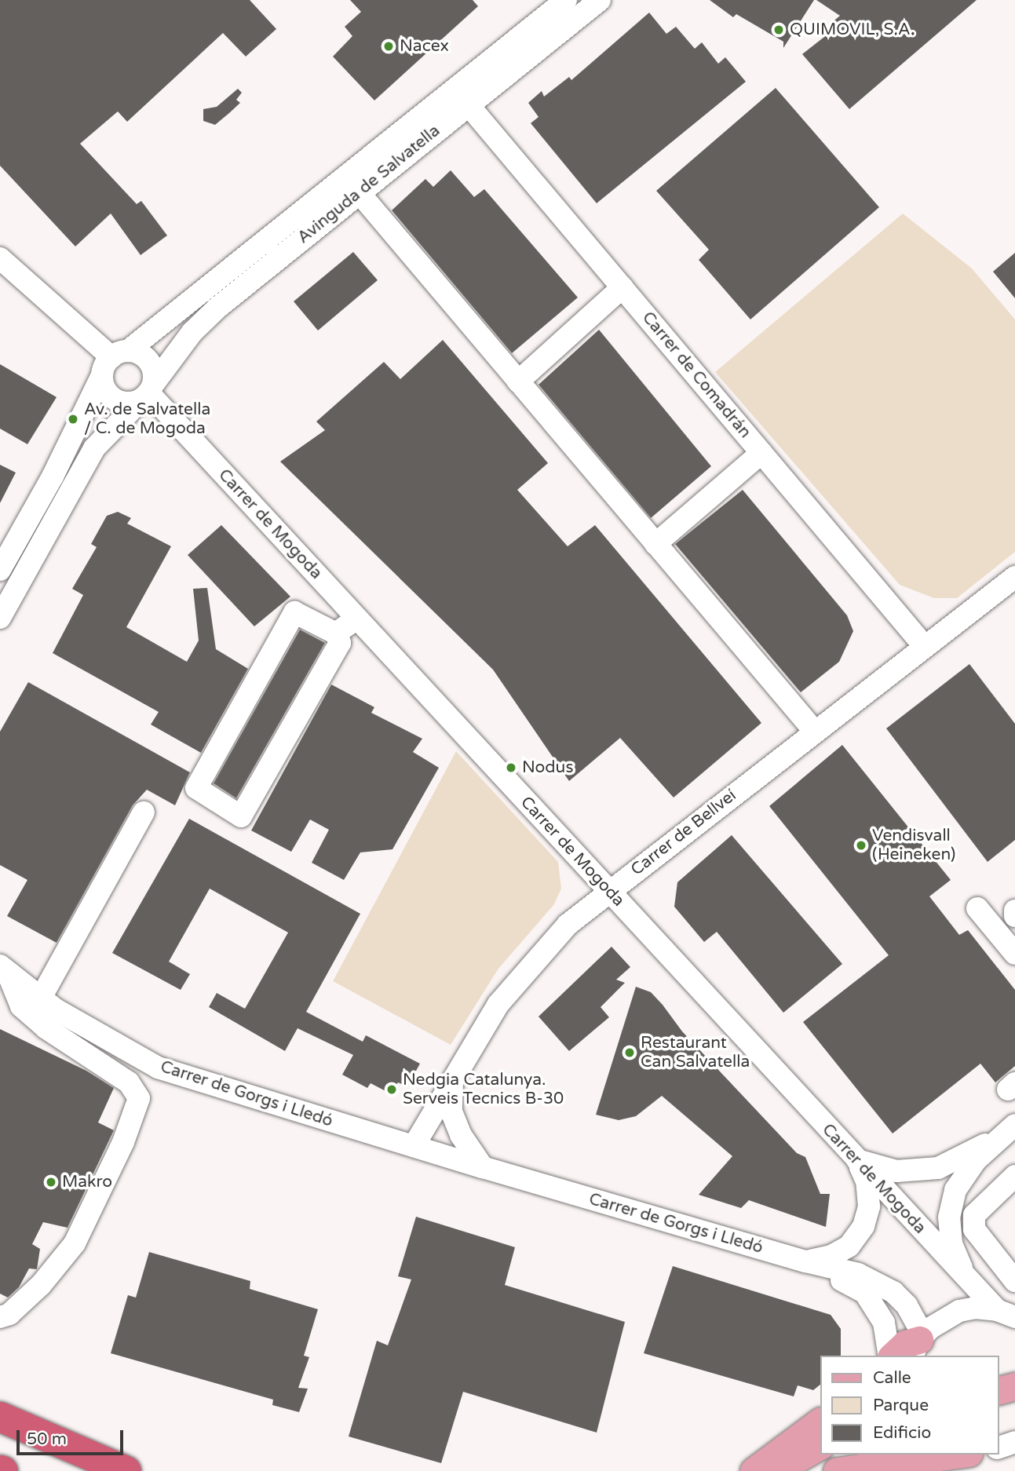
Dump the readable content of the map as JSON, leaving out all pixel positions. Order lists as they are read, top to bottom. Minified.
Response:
{"streets":{"street":["Avinguda de Salvatella","Carrer de Comadrán","Carrer de Mogoda","Carrer de Bellveí","Carrer de Gorgs i Lledó"]},"crossings":[["Avinguda de Salvatella","Carrer de Comadrán"],["Avinguda de Salvatella","Carrer de Mogoda"],["Carrer de Comadrán","Carrer de Bellveí"],["Carrer de Mogoda","Carrer de Bellveí"],["Carrer de Bellveí","Carrer de Gorgs i Lledó"]],"places":["QUIMOVIL, S.A.","Nacex","Av. de Salvatella / C. de Mogoda","Nodus","Vendisvall (Heineken)","Restaurant Can Salvatella","Nedgia Catalunya. Serveis Tecnics B-30","Makro"],"legend":["Calle","Parque","Edificio"],"scale_bar":"50 m"}
